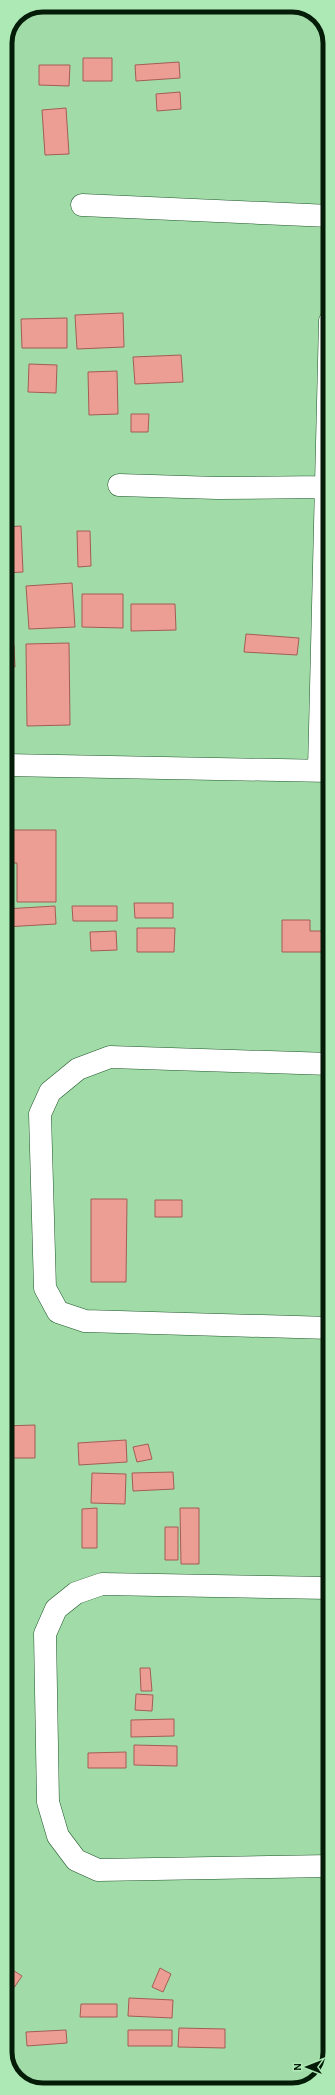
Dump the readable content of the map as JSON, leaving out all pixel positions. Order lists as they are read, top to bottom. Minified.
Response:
{"north":"left"}
